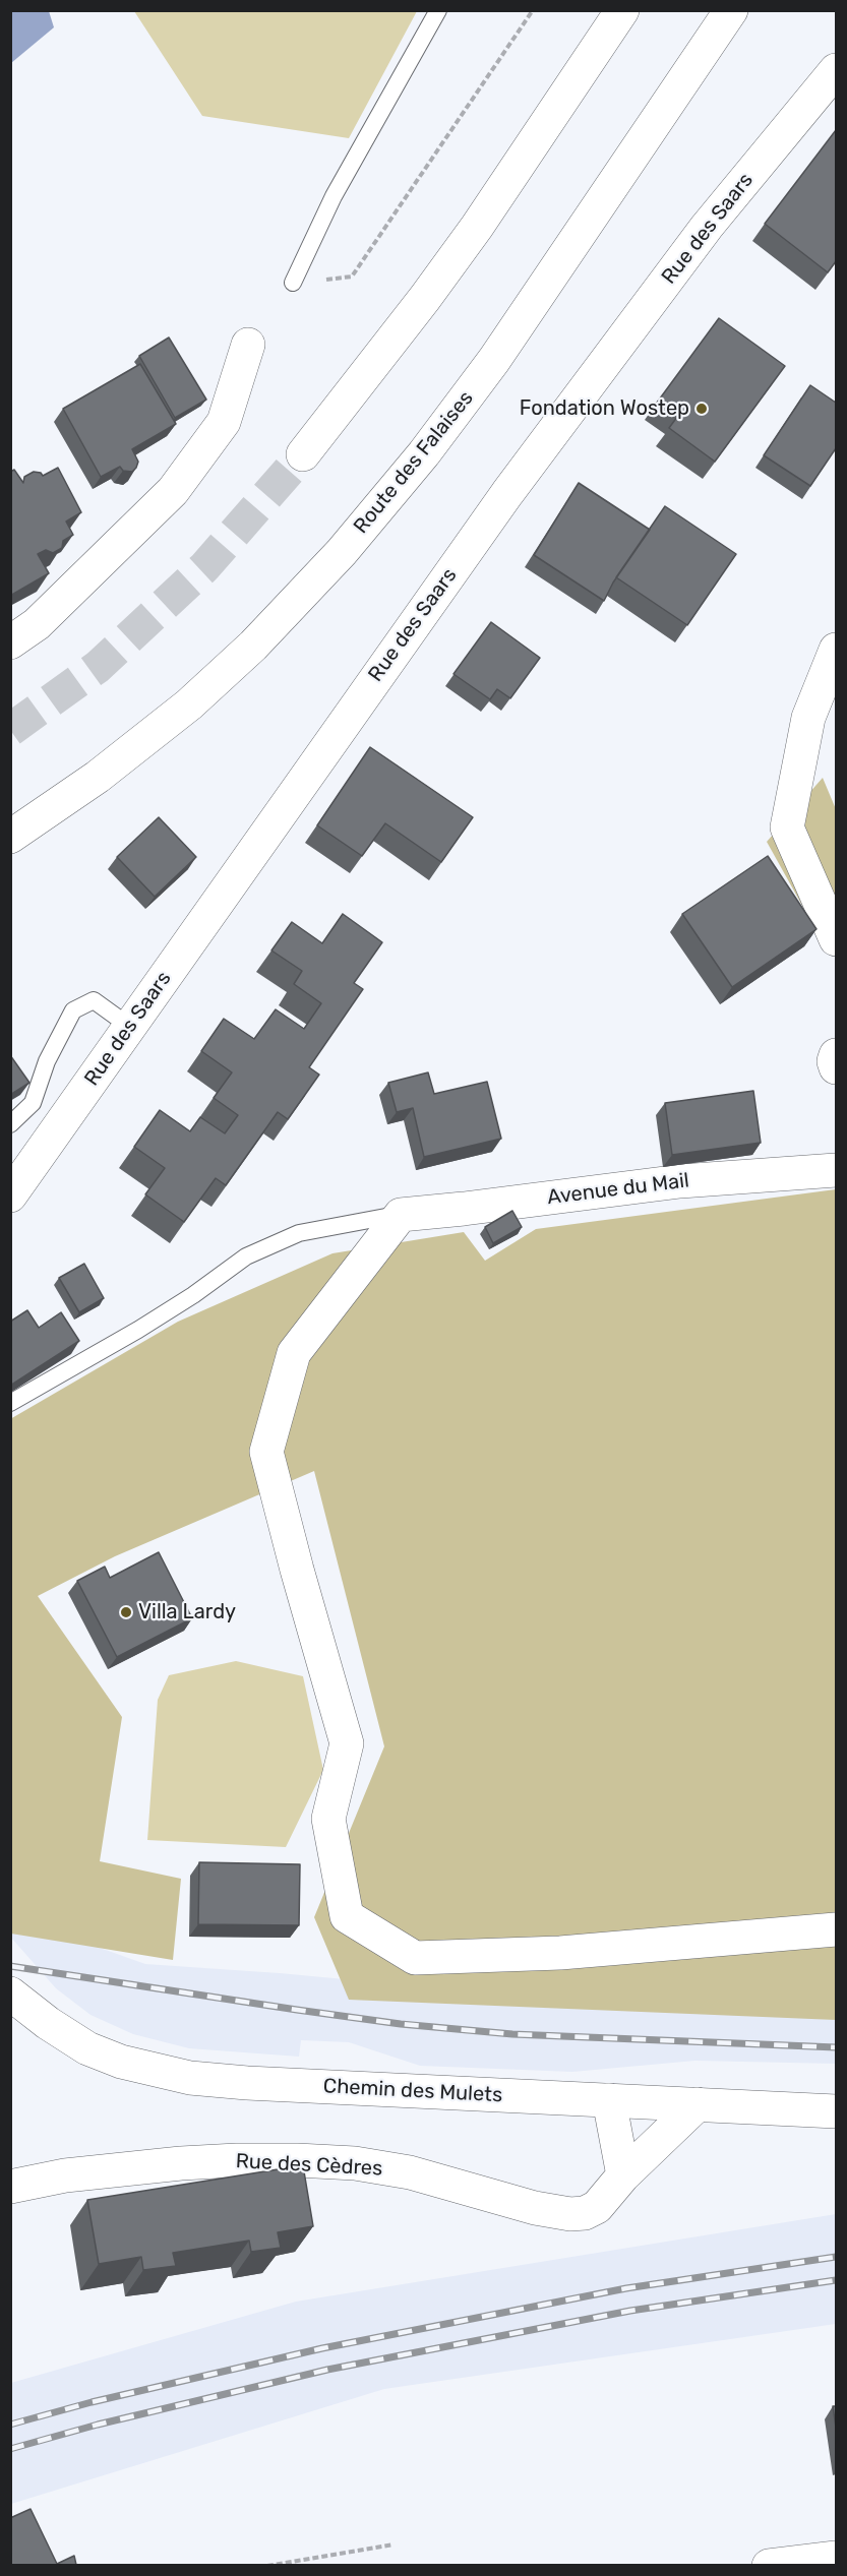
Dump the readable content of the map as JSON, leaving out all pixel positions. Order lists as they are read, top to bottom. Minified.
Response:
{"streets":{"main road":["Rue des Saars","Route des Falaises","Avenue du Mail","Chemin des Mulets","Rue des Cèdres"]},"crossings":[["Chemin des Mulets","Rue des Cèdres"]],"places":["Fondation Wostep","Villa Lardy"]}
